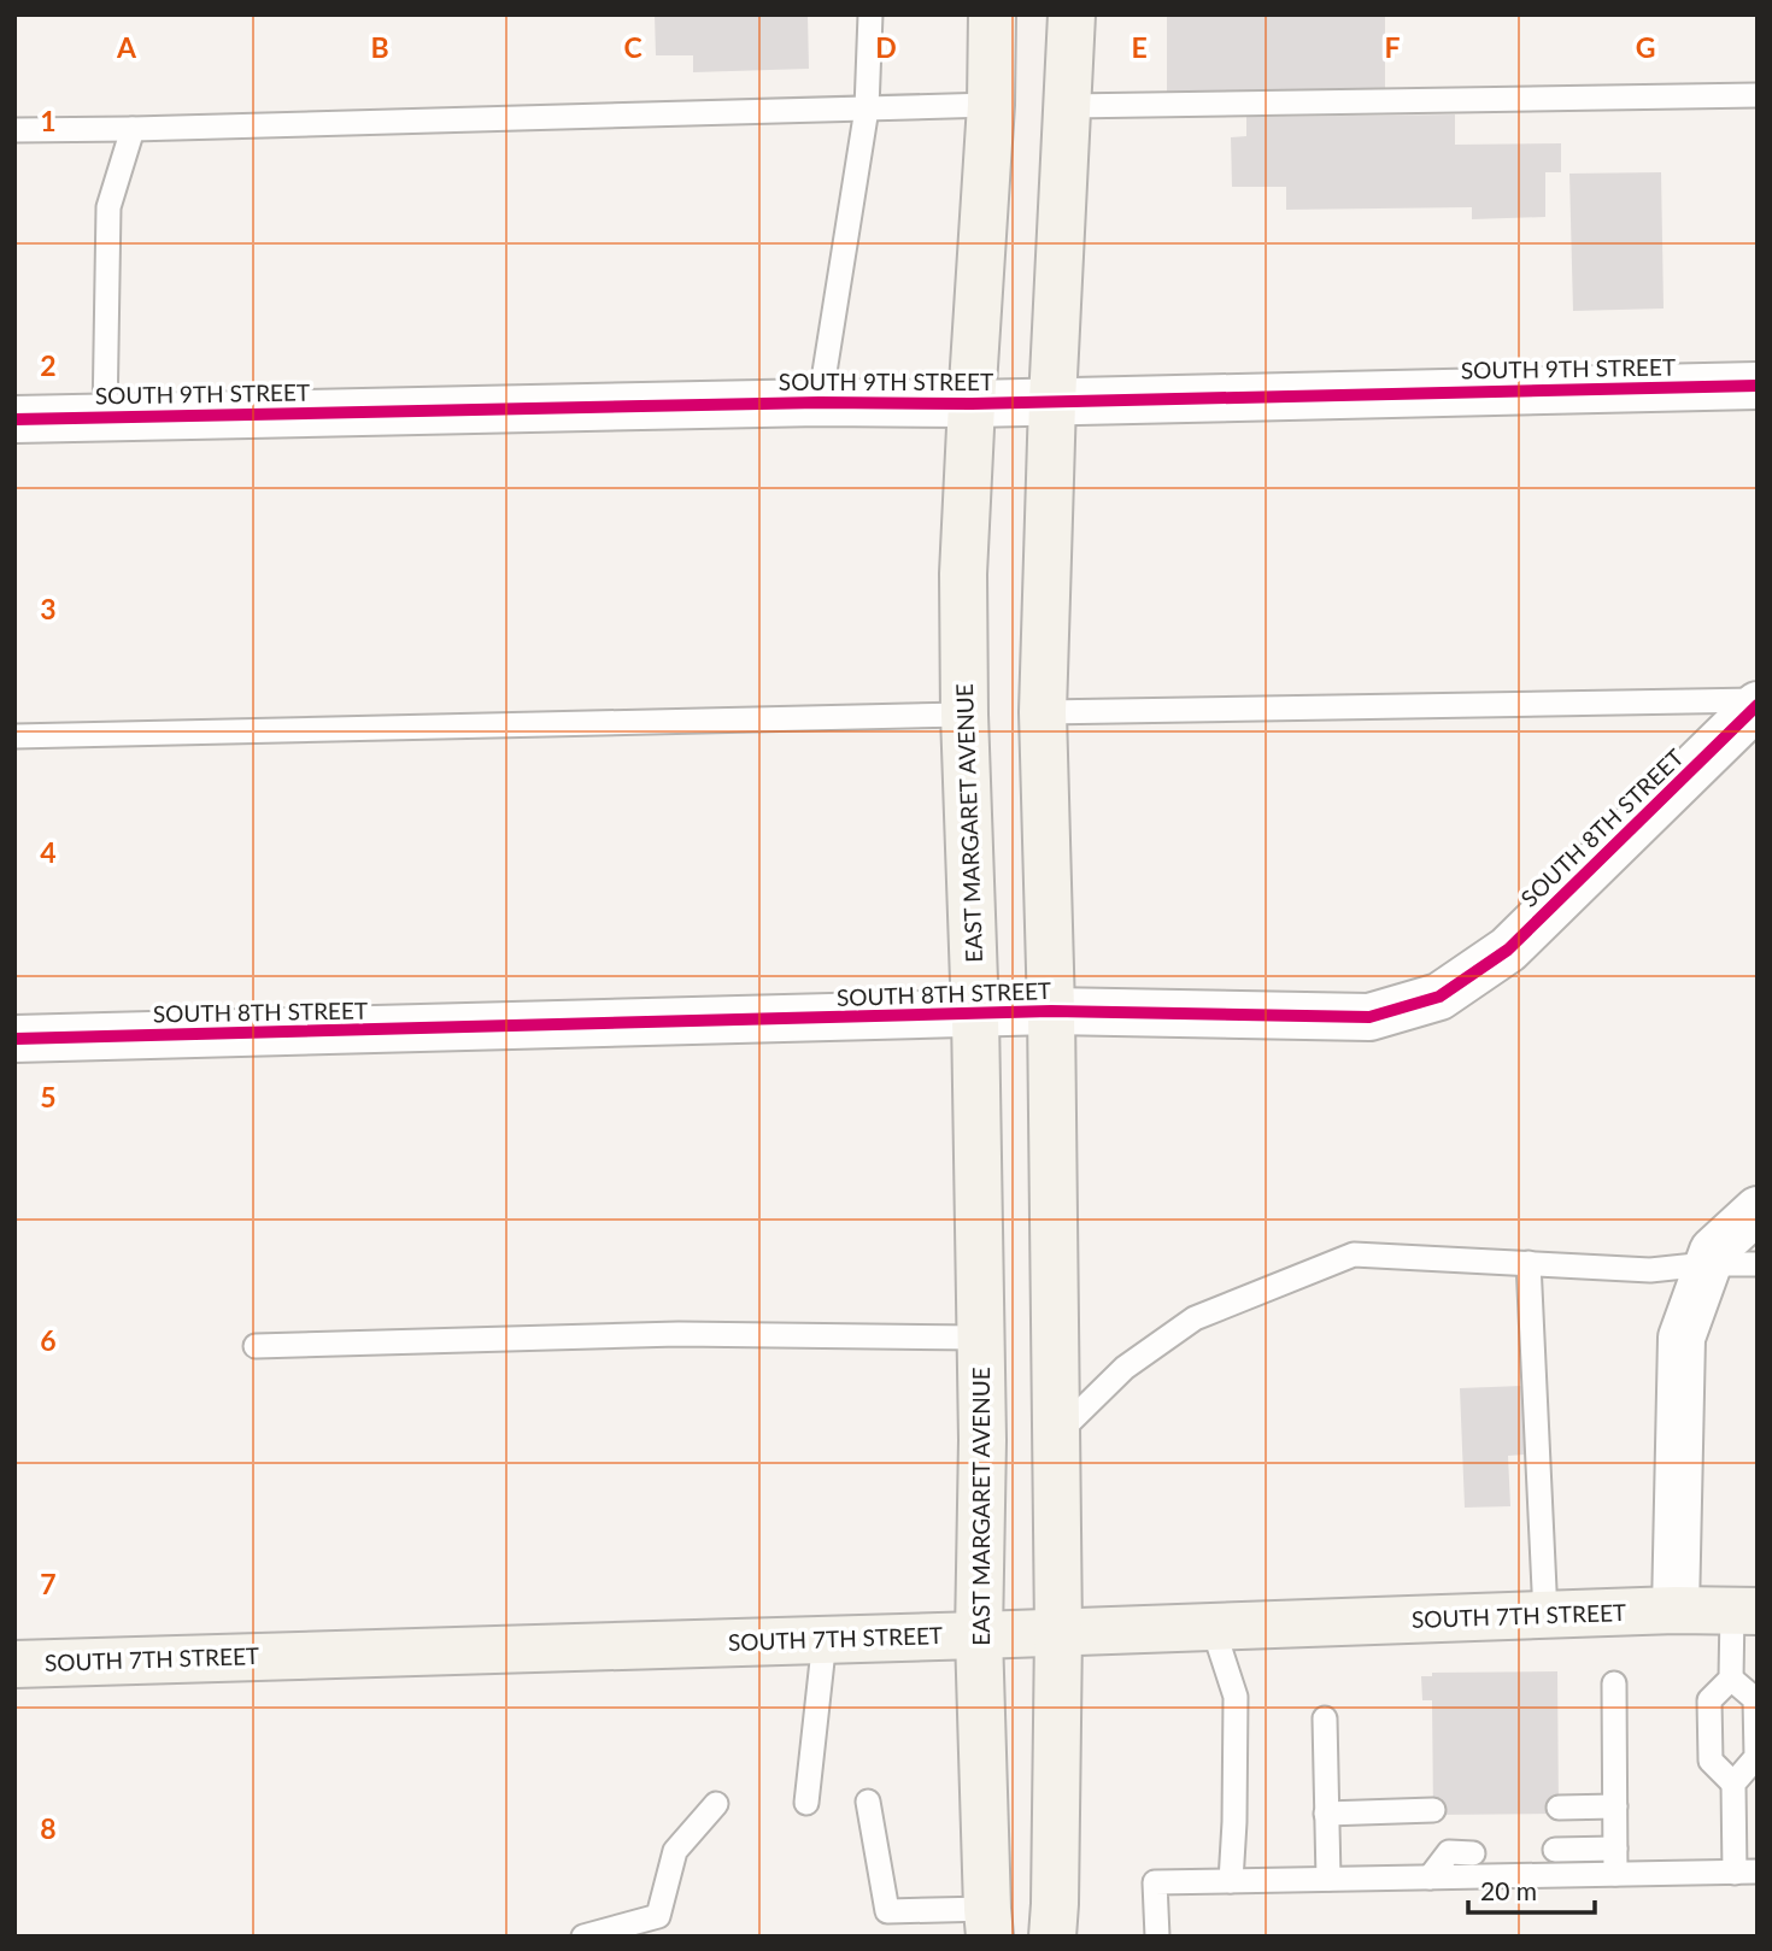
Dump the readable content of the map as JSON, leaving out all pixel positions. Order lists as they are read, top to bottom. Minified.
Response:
{"streets":{"main road":["EAST MARGARET AVENUE","SOUTH 7TH STREET"],"street":["SOUTH 9TH STREET","SOUTH 8TH STREET"]},"crossings":[["SOUTH 9TH STREET","EAST MARGARET AVENUE"],["EAST MARGARET AVENUE","SOUTH 8TH STREET"],["EAST MARGARET AVENUE","SOUTH 7TH STREET"]],"scale_bar":"20 m","grid":{"columns":["A","B","C","D","E","F","G"],"rows":["1","2","3","4","5","6","7","8"]}}
